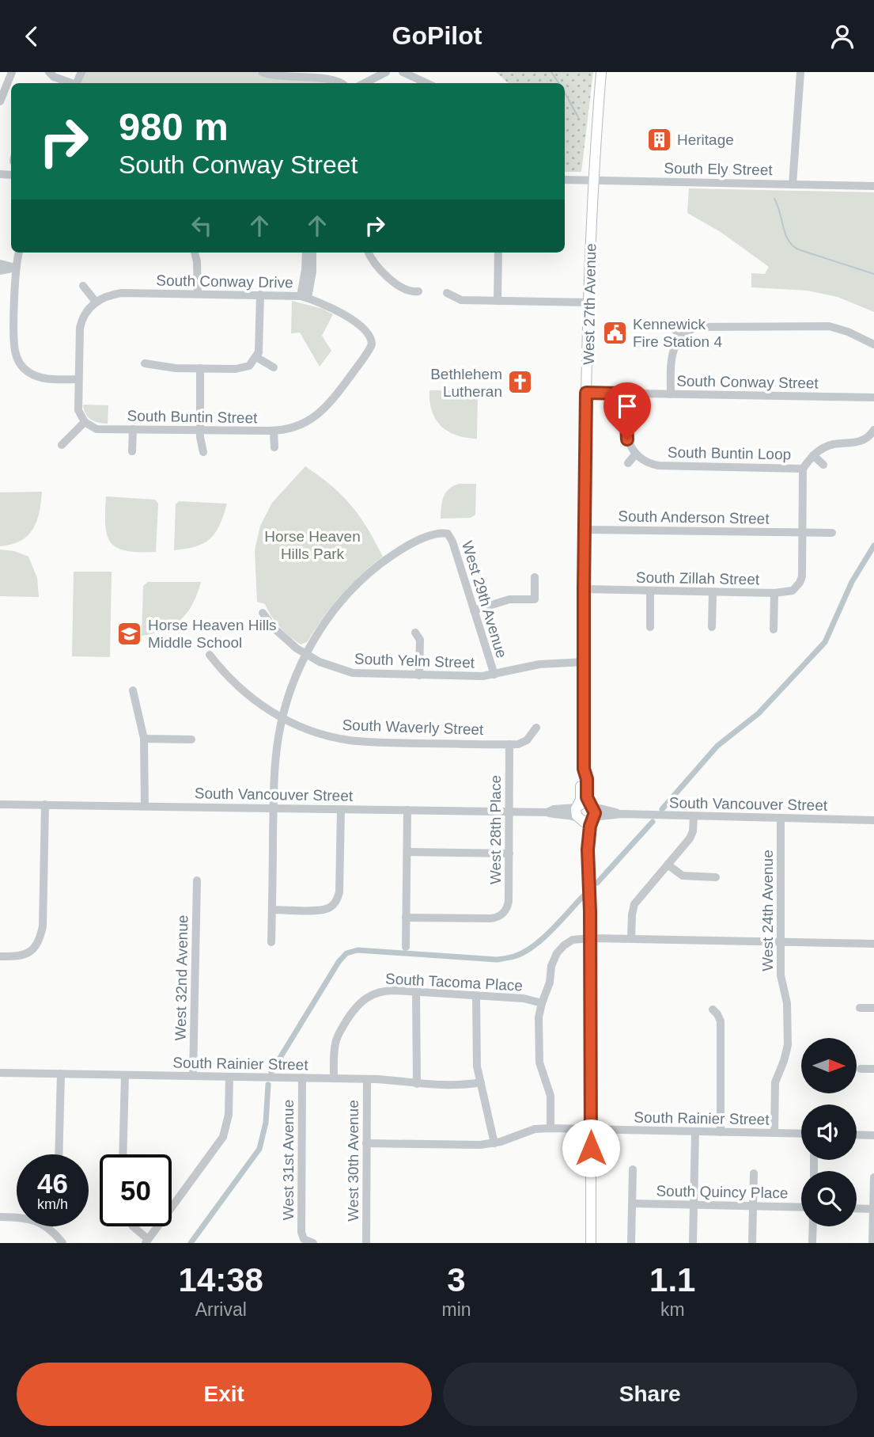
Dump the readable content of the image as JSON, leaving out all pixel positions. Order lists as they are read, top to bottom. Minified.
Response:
{"streets":{"main road":["West 27th Avenue"],"street":["South Ely Street","South Conway Drive","South Conway Street","South Buntin Street","South Buntin Loop","South Anderson Street","South Zillah Street","West 29th Avenue","South Yelm Street","South Waverly Street","South Vancouver Street","West 28th Place","West 24th Avenue","West 32nd Avenue","South Tacoma Place","South Rainier Street","West 31st Avenue","West 30th Avenue","South Quincy Place"]},"crossings":[["South Ely Street","West 27th Avenue"],["South Conway Drive","South Buntin Street"],["West 27th Avenue","South Conway Street"],["West 27th Avenue","South Anderson Street"],["West 27th Avenue","South Zillah Street"],["West 27th Avenue","South Yelm Street"],["West 27th Avenue","South Vancouver Street"],["West 27th Avenue","South Tacoma Place"],["West 27th Avenue","South Rainier Street"],["South Anderson Street","South Zillah Street"],["West 29th Avenue","South Yelm Street"],["South Waverly Street","West 28th Place"],["South Vancouver Street","West 28th Place"],["South Vancouver Street","West 24th Avenue"],["West 24th Avenue","South Tacoma Place"],["West 24th Avenue","South Rainier Street"],["West 32nd Avenue","South Rainier Street"],["South Tacoma Place","South Rainier Street"],["South Rainier Street","West 31st Avenue"],["South Rainier Street","West 30th Avenue"]],"parks":["Horse Heaven Hills Park"],"places":{"building":["Heritage"],"public building":["Kennewick Fire Station 4"],"church":["Bethlehem Lutheran"],"school or university":["Horse Heaven Hills Middle School"]},"north":"right","page":{"header":"GoPilot","turn":["980 m","South Conway Street"],"speed":"46 km/h","limit":"50","eta":["14:38","Arrival","3","min","1.1","km"],"buttons":["Exit","Share"]}}
